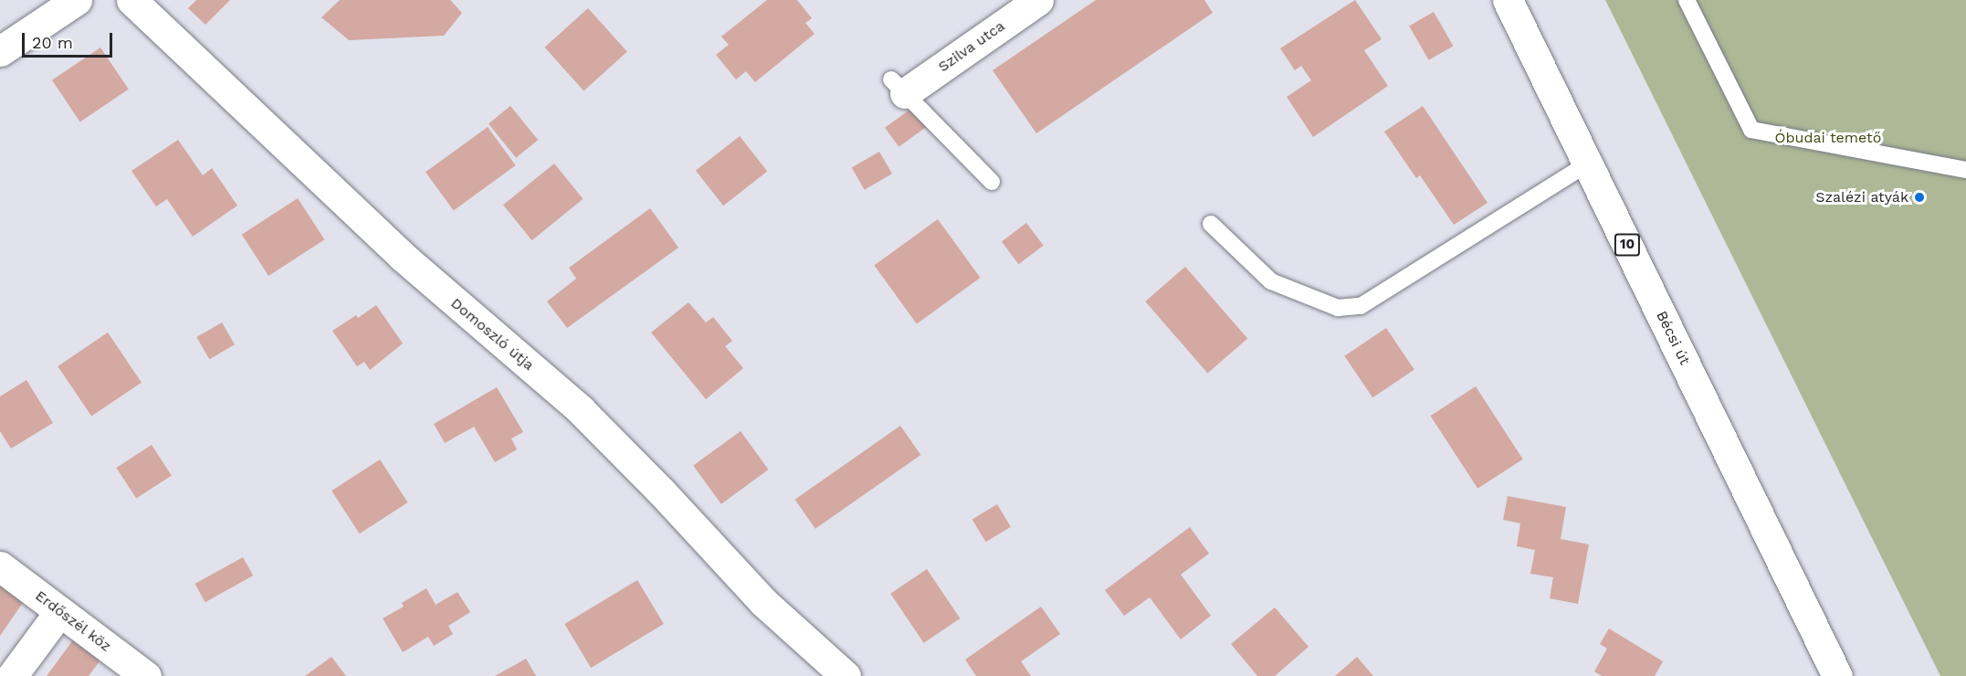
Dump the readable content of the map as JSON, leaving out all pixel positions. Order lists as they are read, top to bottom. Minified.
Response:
{"streets":{"street":["Szilva utca","10","Domoszló útja","Bécsi út","Erdőszél köz"]},"parks":["Óbudai temető"],"places":["Szalézi atyák"],"scale_bar":"20 m"}
